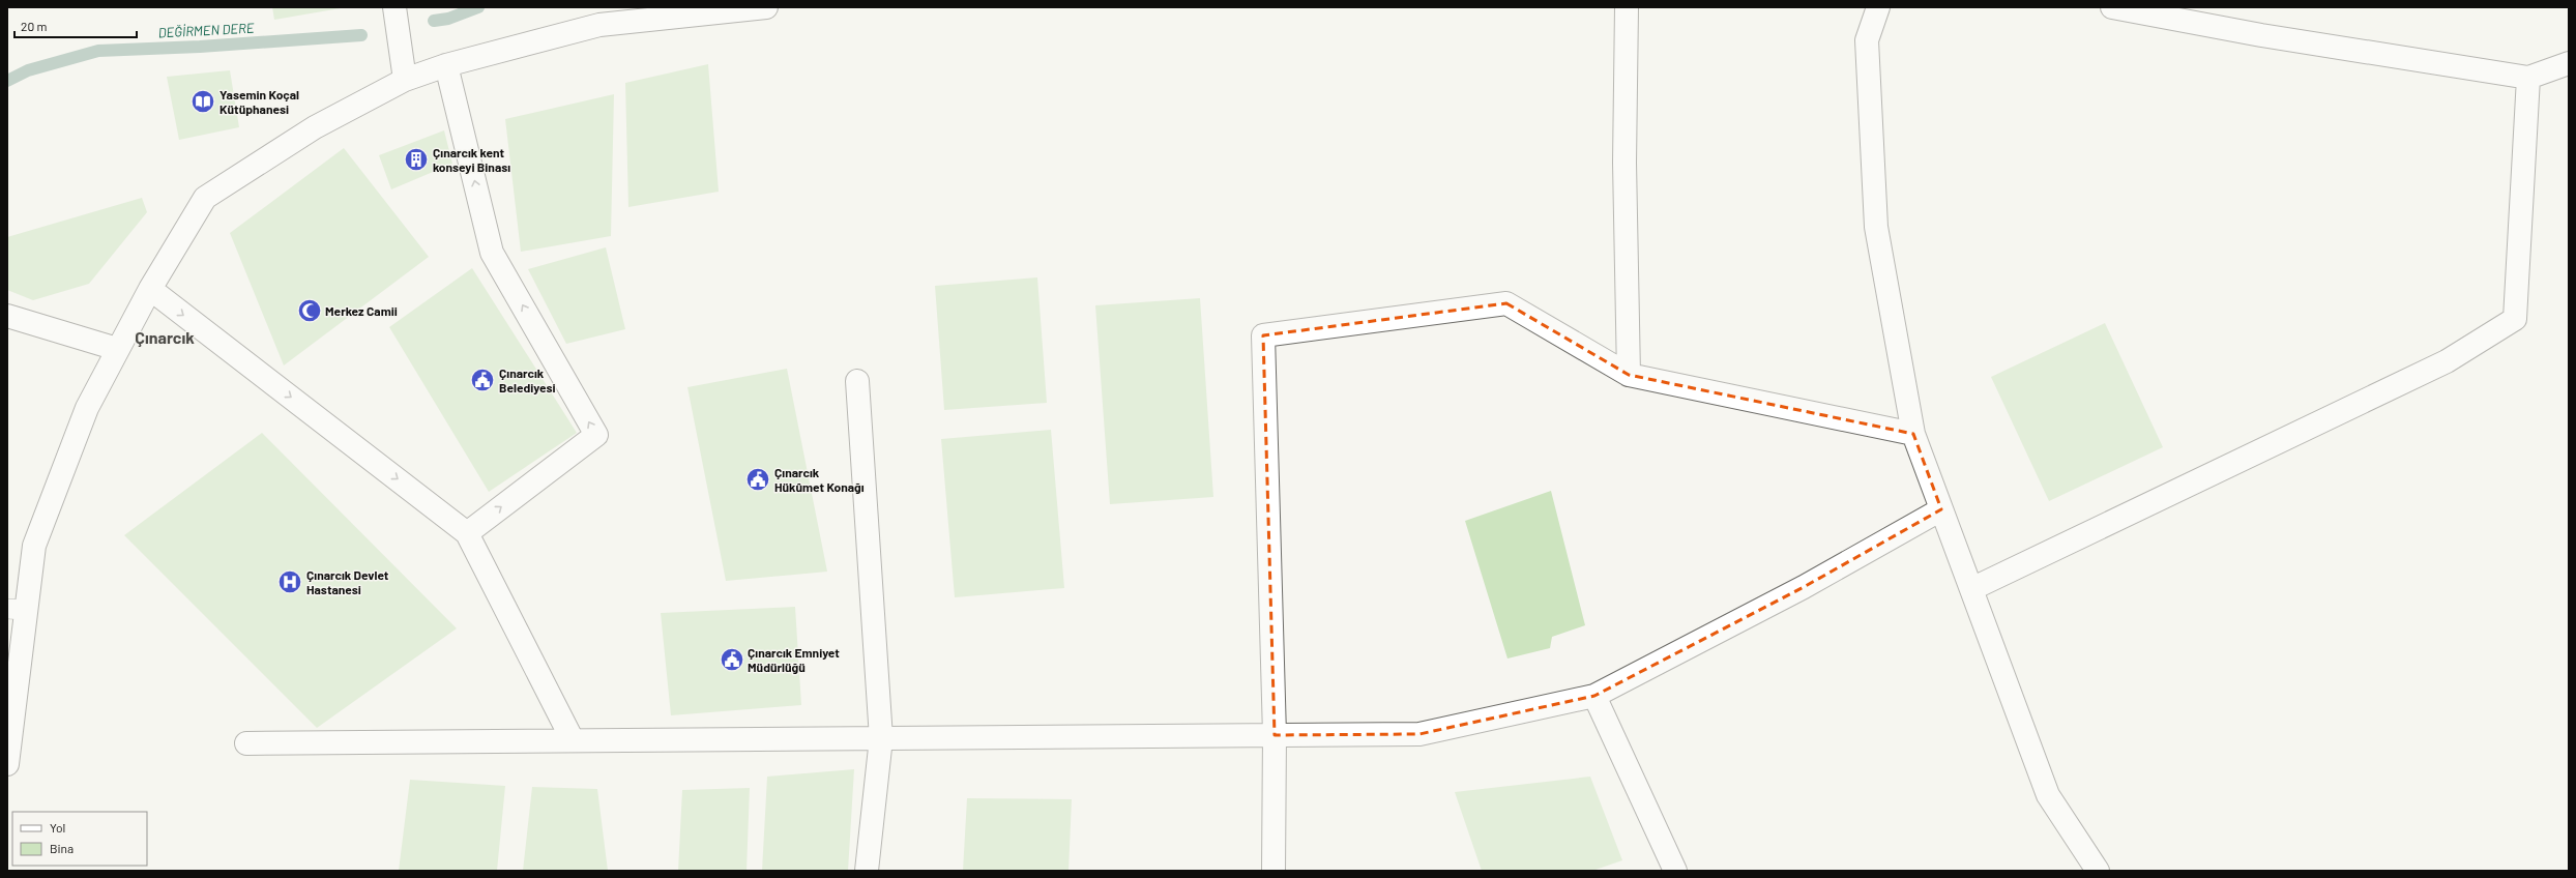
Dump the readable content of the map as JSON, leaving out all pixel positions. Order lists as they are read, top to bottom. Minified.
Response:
{"districts":["Çınarcık"],"water":["DEĞİRMEN DERE"],"places":{"library":["Yasemin Koçal Kütüphanesi"],"building":["Çınarcık kent konseyi Binası"],"mosque":["Merkez Camii"],"public building":["Çınarcık Belediyesi","Çınarcık Hükûmet Konağı","Çınarcık Emniyet Müdürlüğü"],"hospital":["Çınarcık Devlet Hastanesi"]},"legend":["Yol","Bina"],"scale_bar":"20 m"}
